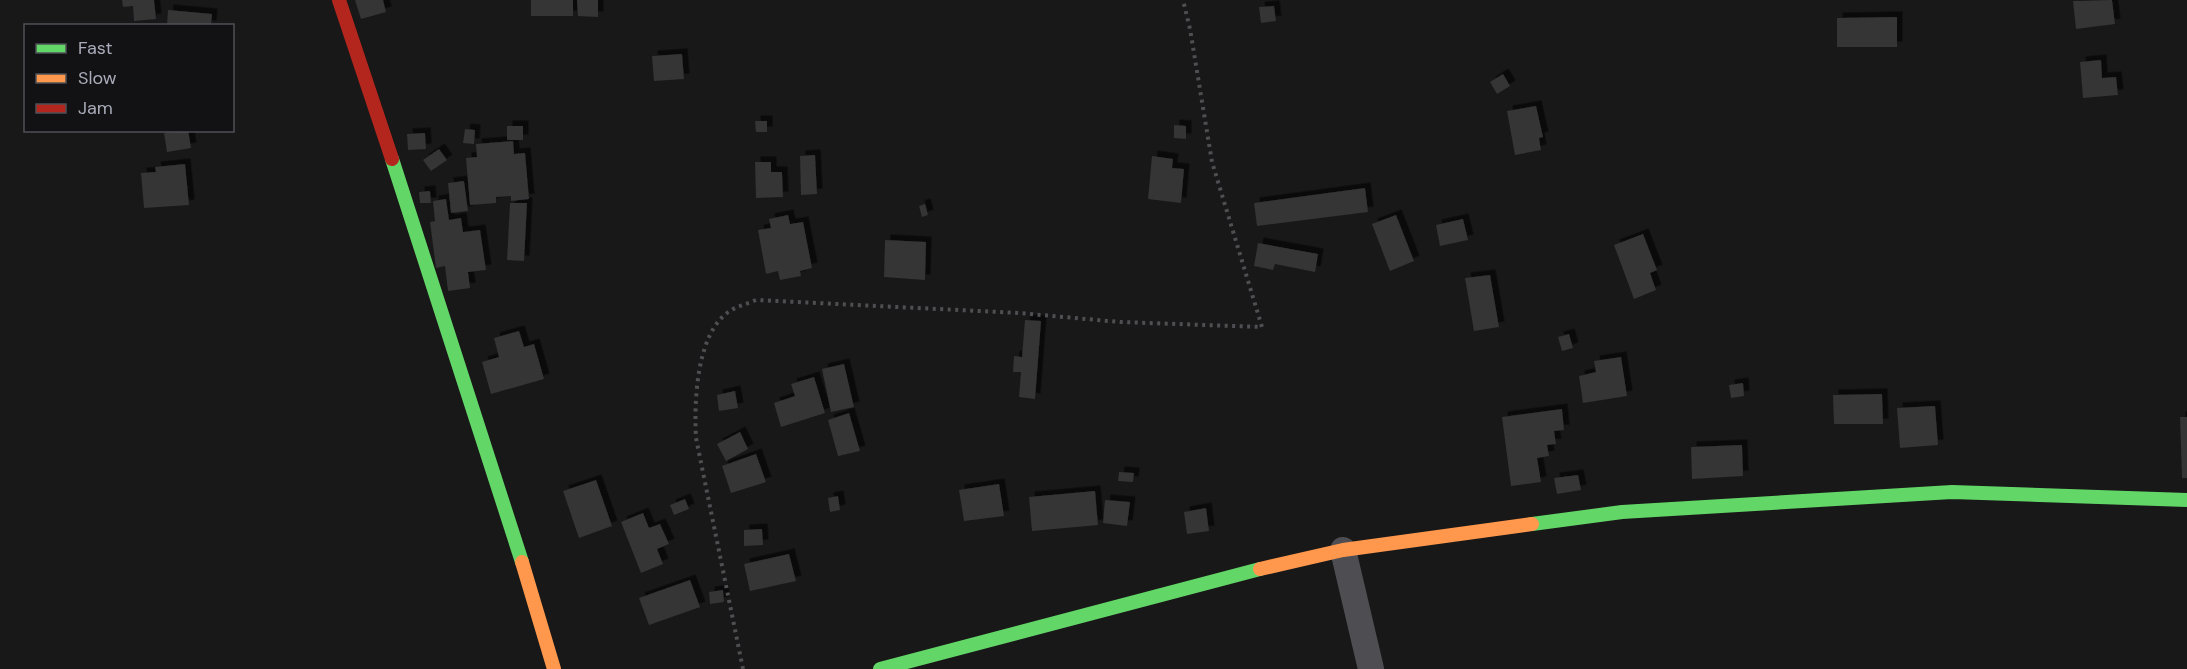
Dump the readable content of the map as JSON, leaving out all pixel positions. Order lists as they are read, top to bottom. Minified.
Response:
{"legend":["Fast","Slow","Jam"]}
